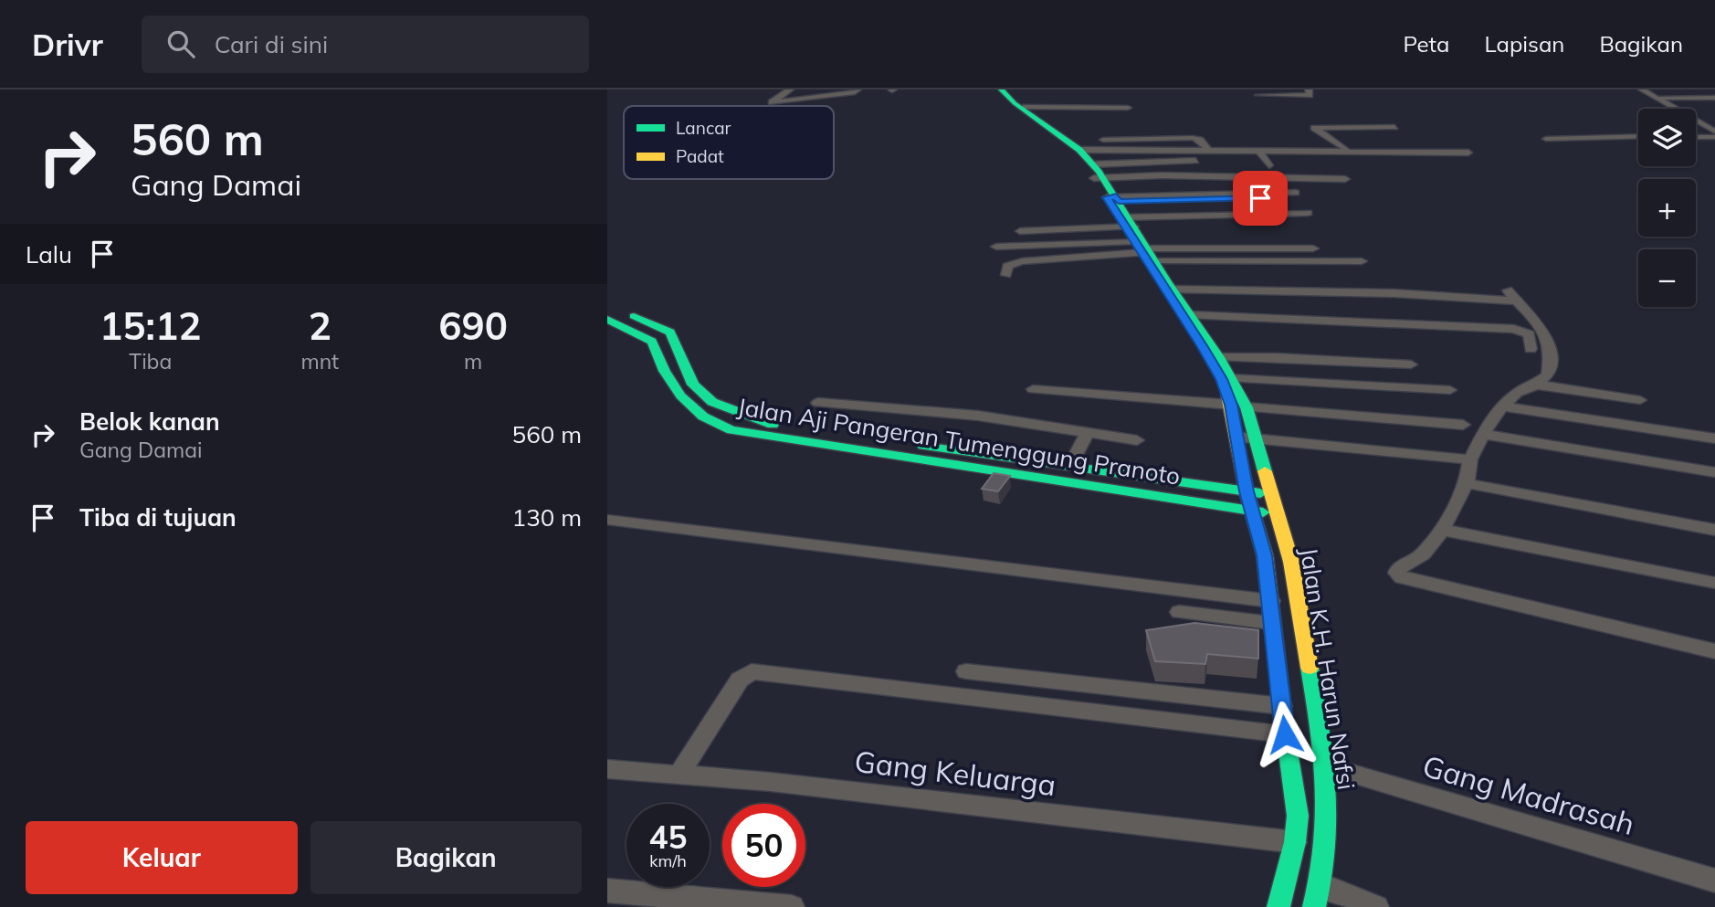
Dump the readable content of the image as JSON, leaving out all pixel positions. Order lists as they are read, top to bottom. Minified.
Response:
{"streets":{"main road":["Jalan Aji Pangeran Tumenggung Pranoto","Jalan K.H. Harun Nafsi"],"street":["Gang Keluarga","Gang Madrasah"]},"crossings":[["Jalan Aji Pangeran Tumenggung Pranoto","Jalan K.H. Harun Nafsi"],["Jalan K.H. Harun Nafsi","Gang Keluarga"],["Jalan K.H. Harun Nafsi","Gang Madrasah"]],"legend":["Lancar","Padat"],"page":{"header":"Drivr","search":"Cari di sini","nav":["Peta","Lapisan","Bagikan"],"turn":["560 m","Gang Damai"],"map_buttons":["+","−"],"then":"Lalu","eta":["15:12","Tiba","2","mnt","690","m"],"list":[{"name":"Belok kanan","note":"Gang Damai","value":"560 m"},{"name":"Tiba di tujuan","value":"130 m"}],"speed":"45 km/h","limit":"50","buttons":["Keluar","Bagikan"]}}
